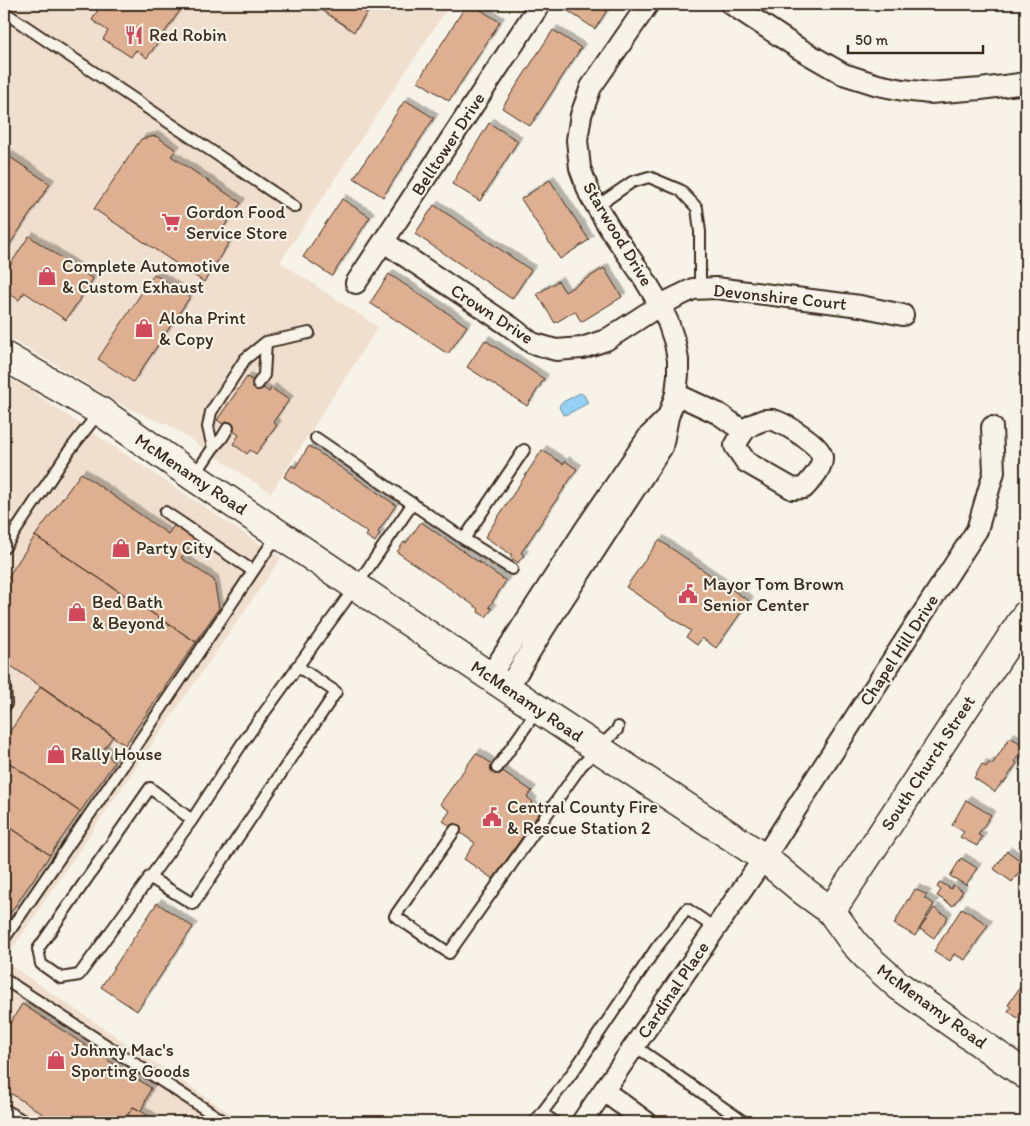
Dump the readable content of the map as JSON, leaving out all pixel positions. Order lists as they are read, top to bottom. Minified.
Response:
{"streets":{"street":["Belltower Drive","Starwood Drive","Devonshire Court","Crown Drive","McMenamy Road","Chapel Hill Drive","South Church Street","Cardinal Place"]},"crossings":[["Belltower Drive","Crown Drive"],["Starwood Drive","Devonshire Court"],["Starwood Drive","Crown Drive"],["Starwood Drive","McMenamy Road"],["Devonshire Court","Crown Drive"],["McMenamy Road","Chapel Hill Drive"],["McMenamy Road","South Church Street"],["McMenamy Road","Cardinal Place"],["Chapel Hill Drive","Cardinal Place"]],"places":{"restaurant":["Red Robin"],"supermarket":["Gordon Food Service Store"],"shop":["Complete Automotive & Custom Exhaust","Aloha Print & Copy","Party City","Bed Bath & Beyond","Rally House","Johnny Mac's Sporting Goods"],"public building":["Mayor Tom Brown Senior Center","Central County Fire & Rescue Station 2"]},"scale_bar":"50 m"}
